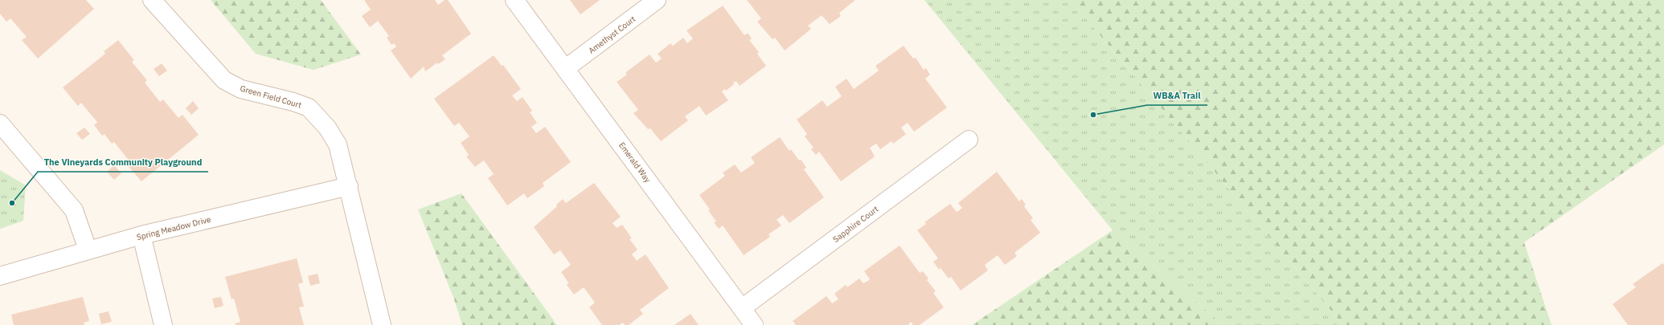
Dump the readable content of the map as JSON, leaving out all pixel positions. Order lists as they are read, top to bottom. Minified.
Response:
{"streets":{"street":["Amethyst Court","Green Field Court","Emerald Way","Sapphire Court","Spring Meadow Drive"]},"crossings":[["Amethyst Court","Emerald Way"],["Green Field Court","Spring Meadow Drive"],["Emerald Way","Sapphire Court"]],"places":["WB&A Trail","The Vineyards Community Playground"]}
